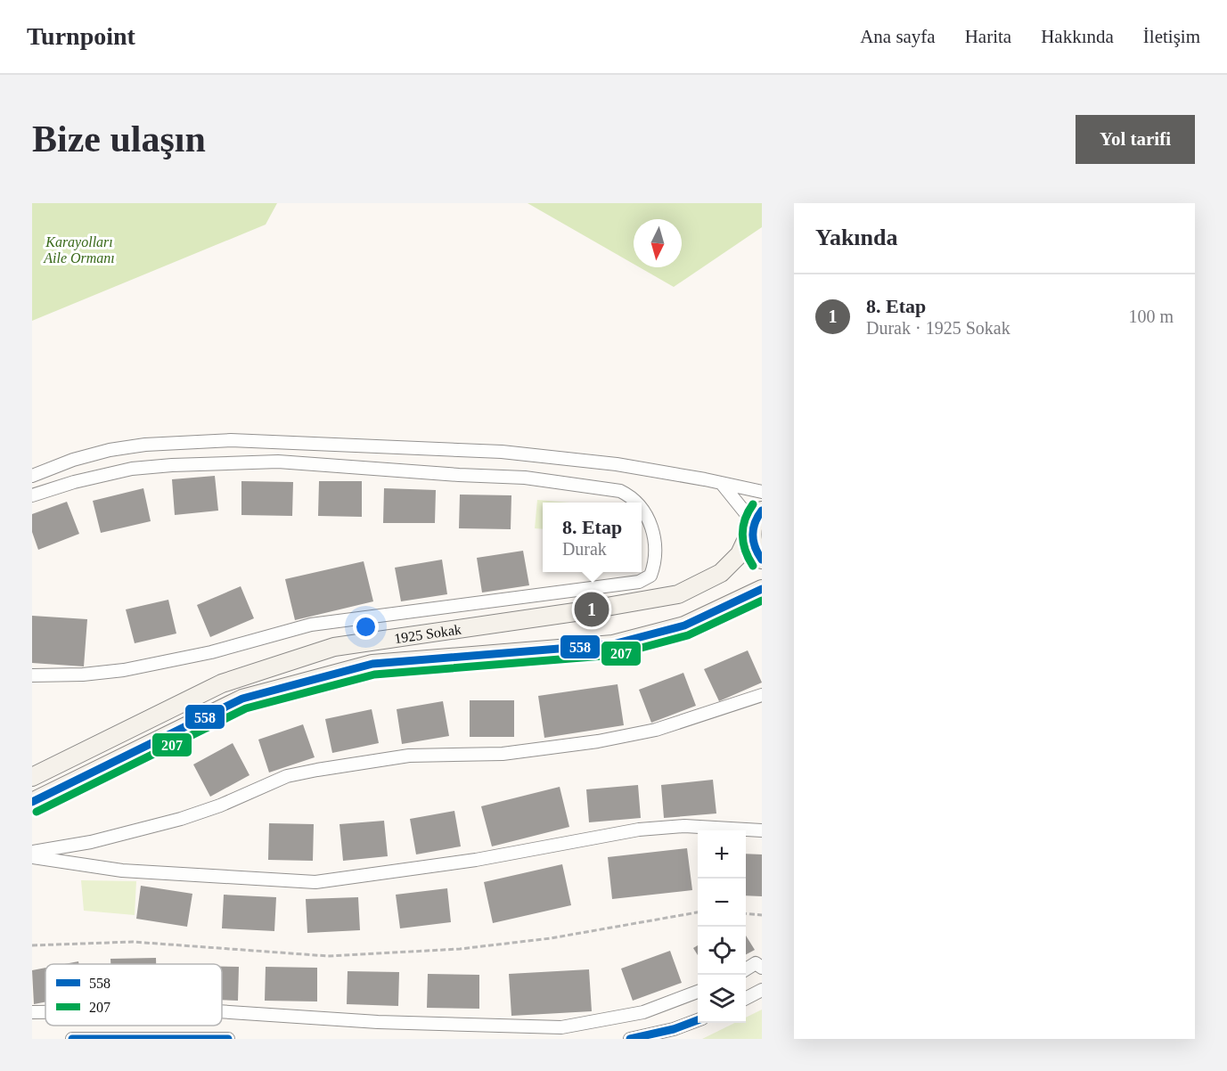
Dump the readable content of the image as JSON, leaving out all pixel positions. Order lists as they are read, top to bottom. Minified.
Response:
{"streets":{"main road":["1925 Sokak"]},"parks":["Karayolları Aile Ormanı"],"lines":["transit line 207","transit line 558"],"legend":["558","207"],"north":"bottom","page":{"header":"Turnpoint","nav":["Ana sayfa","Harita","Hakkında","İletişim"],"buttons":"Yol tarifi","title":"Bize ulaşın","heading":"Yakında","list":[{"mark":"1","name":"8. Etap","note":"Durak · 1925 Sokak","value":"100 m"}],"popup":["8. Etap","Durak"],"pins":"1","map_buttons":["+","−"]}}
